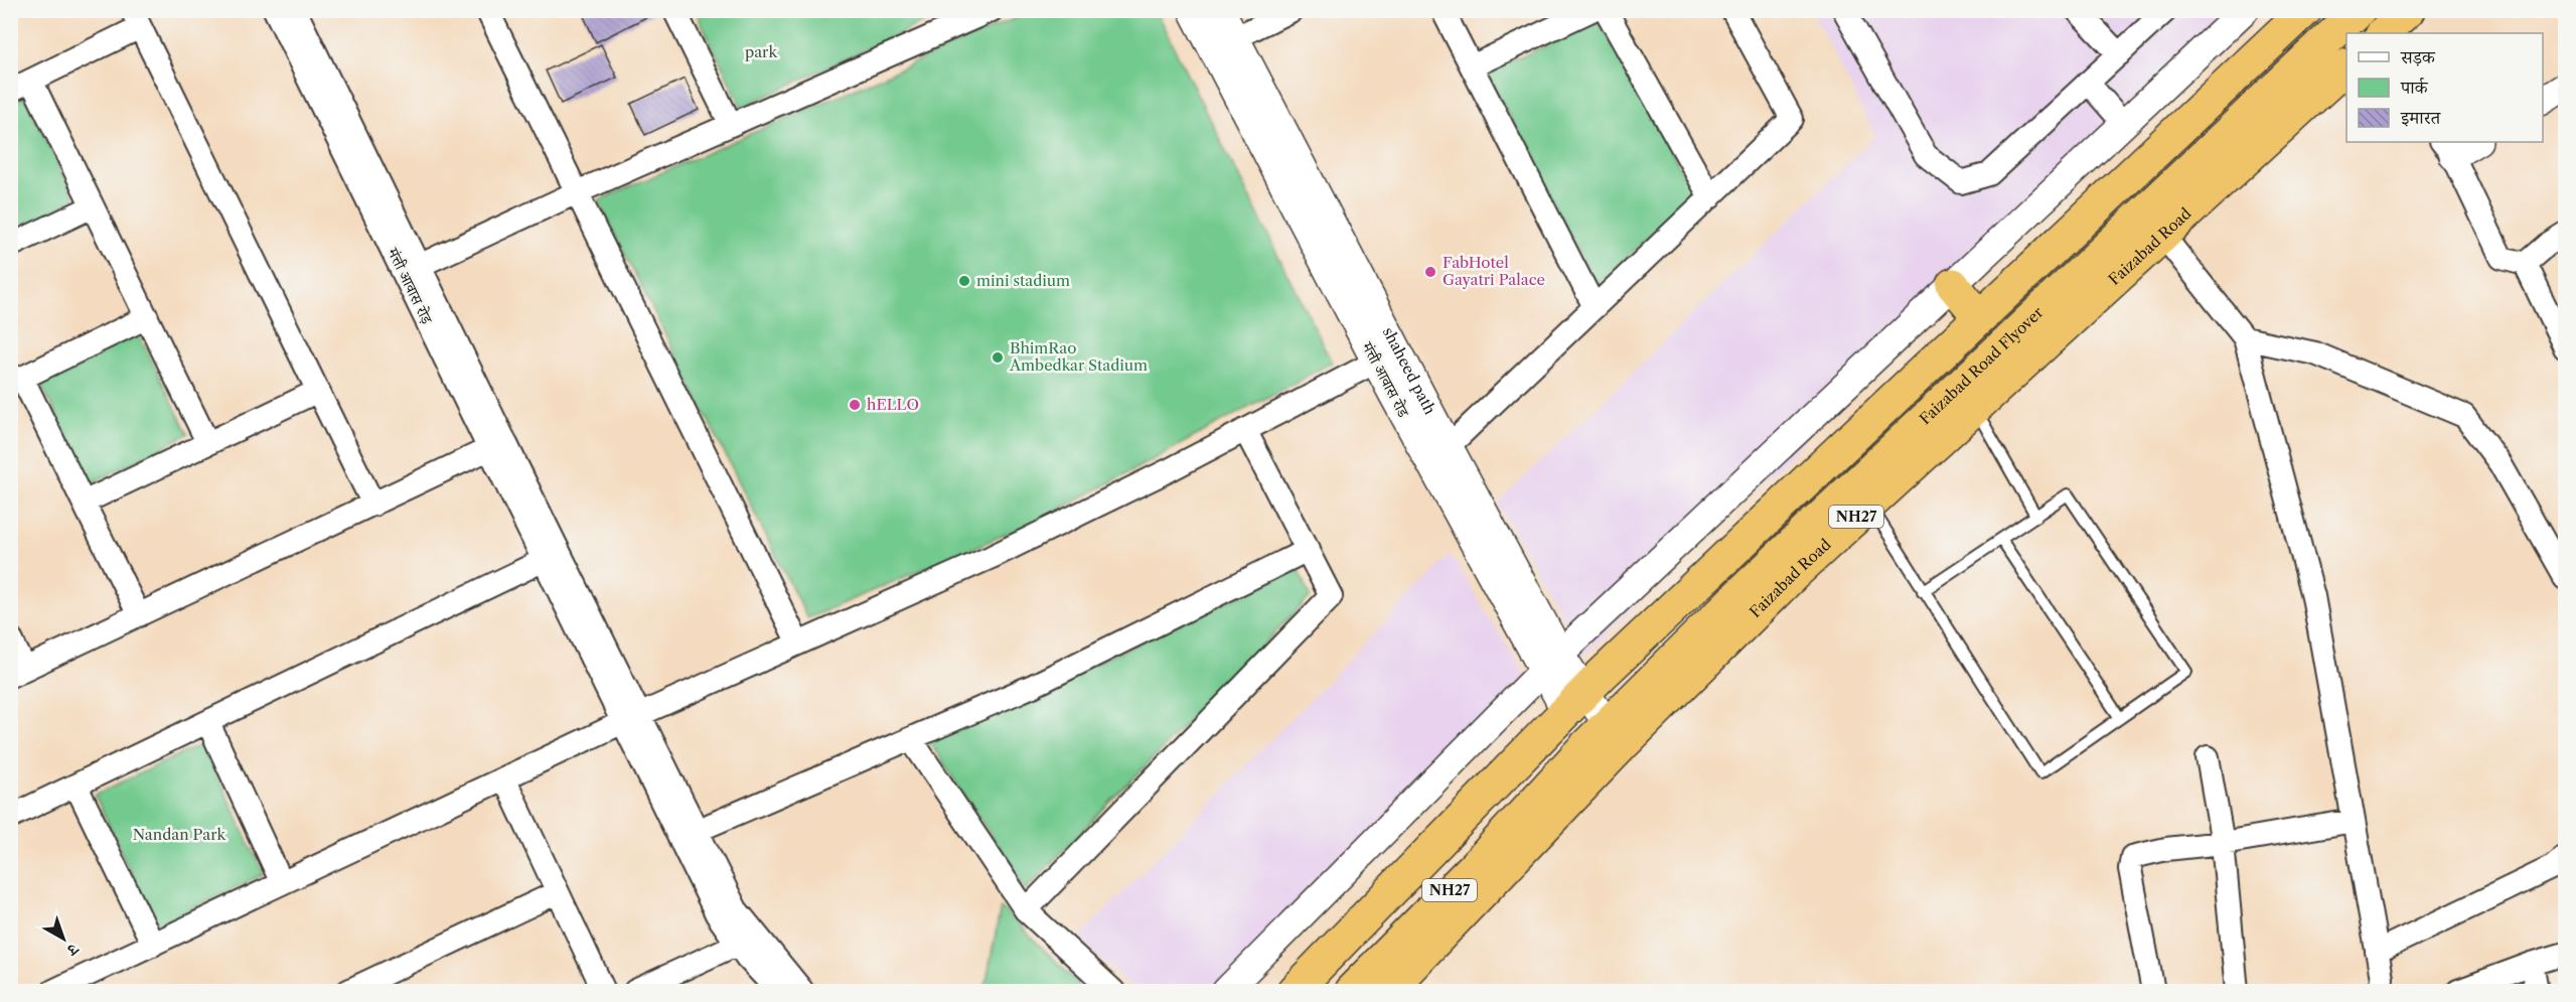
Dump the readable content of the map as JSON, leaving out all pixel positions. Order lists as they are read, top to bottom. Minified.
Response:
{"streets":{"highway":["Faizabad Road","Faizabad Road Flyover","मंत्ती आवास रोड","NH27"],"street":["मंत्ती आवास रोड़","shaheed path"]},"crossings":[["Faizabad Road Flyover","मंत्ती आवास रोड"],["shaheed path","मंत्ती आवास रोड"]],"parks":["park","Nandan Park"],"places":["FabHotel Gayatri Palace","mini stadium","BhimRao Ambedkar Stadium","hELLO"],"legend":["सड़क","पार्क","इमारत"],"north":"bottom right"}
